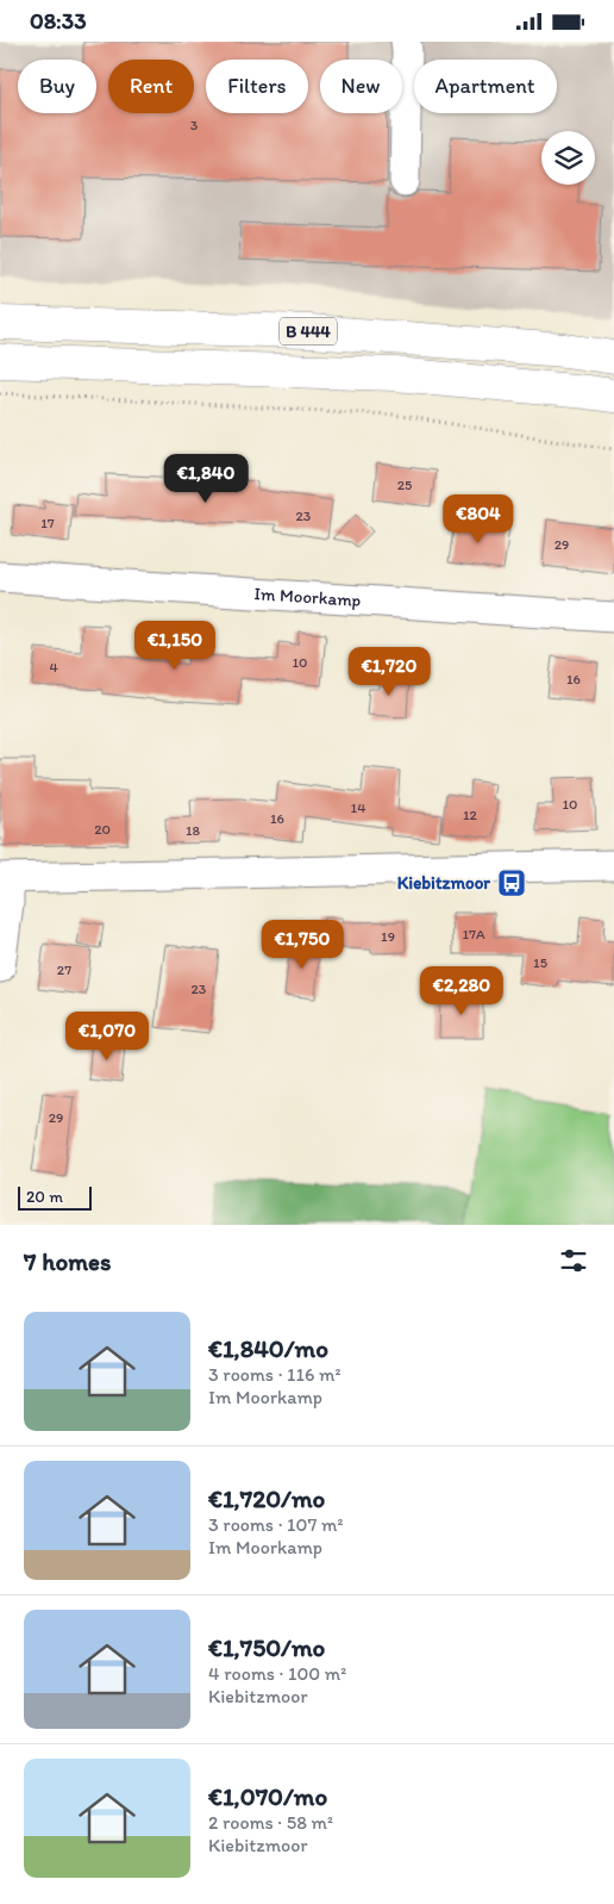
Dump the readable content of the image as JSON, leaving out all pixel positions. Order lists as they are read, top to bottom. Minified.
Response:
{"streets":{"highway":["B 444"],"street":["Im Moorkamp"]},"places":{"bus stop":["Kiebitzmoor"]},"house_numbers":["3","25","23","17","29","10","4","16","10","14","12","16","20","18","17A","19","15","27","23","29"],"scale_bar":"20 m","page":{"status":"08:33","chip":["Buy","Rent","Filters","New","Apartment"],"price":["€1,840","€804","€1,150","€1,720","€1,750","€2,280","€1,070"],"scale":"20 m","heading":"7 homes","list":[{"name":"€1,840/mo","note":"3 rooms · 116 m² · Im Moorkamp"},{"name":"€1,720/mo","note":"3 rooms · 107 m² · Im Moorkamp"},{"name":"€1,750/mo","note":"4 rooms · 100 m² · Kiebitzmoor"},{"name":"€1,070/mo","note":"2 rooms · 58 m² · Kiebitzmoor"}]}}
